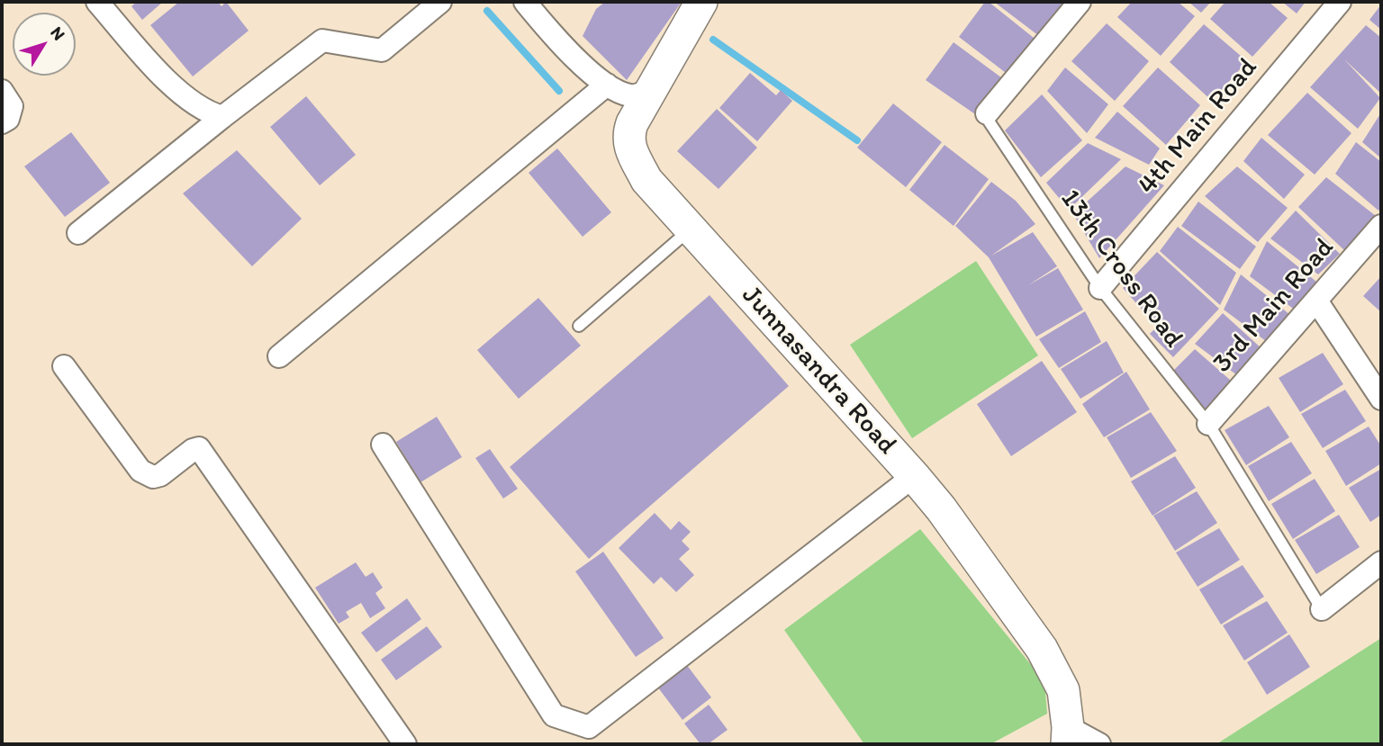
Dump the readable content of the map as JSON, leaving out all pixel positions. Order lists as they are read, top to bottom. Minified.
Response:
{"streets":{"street":["4th Main Road","3rd Main Road","Junnasandra Road"],"lane":["13th Cross Road"]},"crossings":[["4th Main Road","13th Cross Road"],["13th Cross Road","3rd Main Road"]],"north":"top right"}
